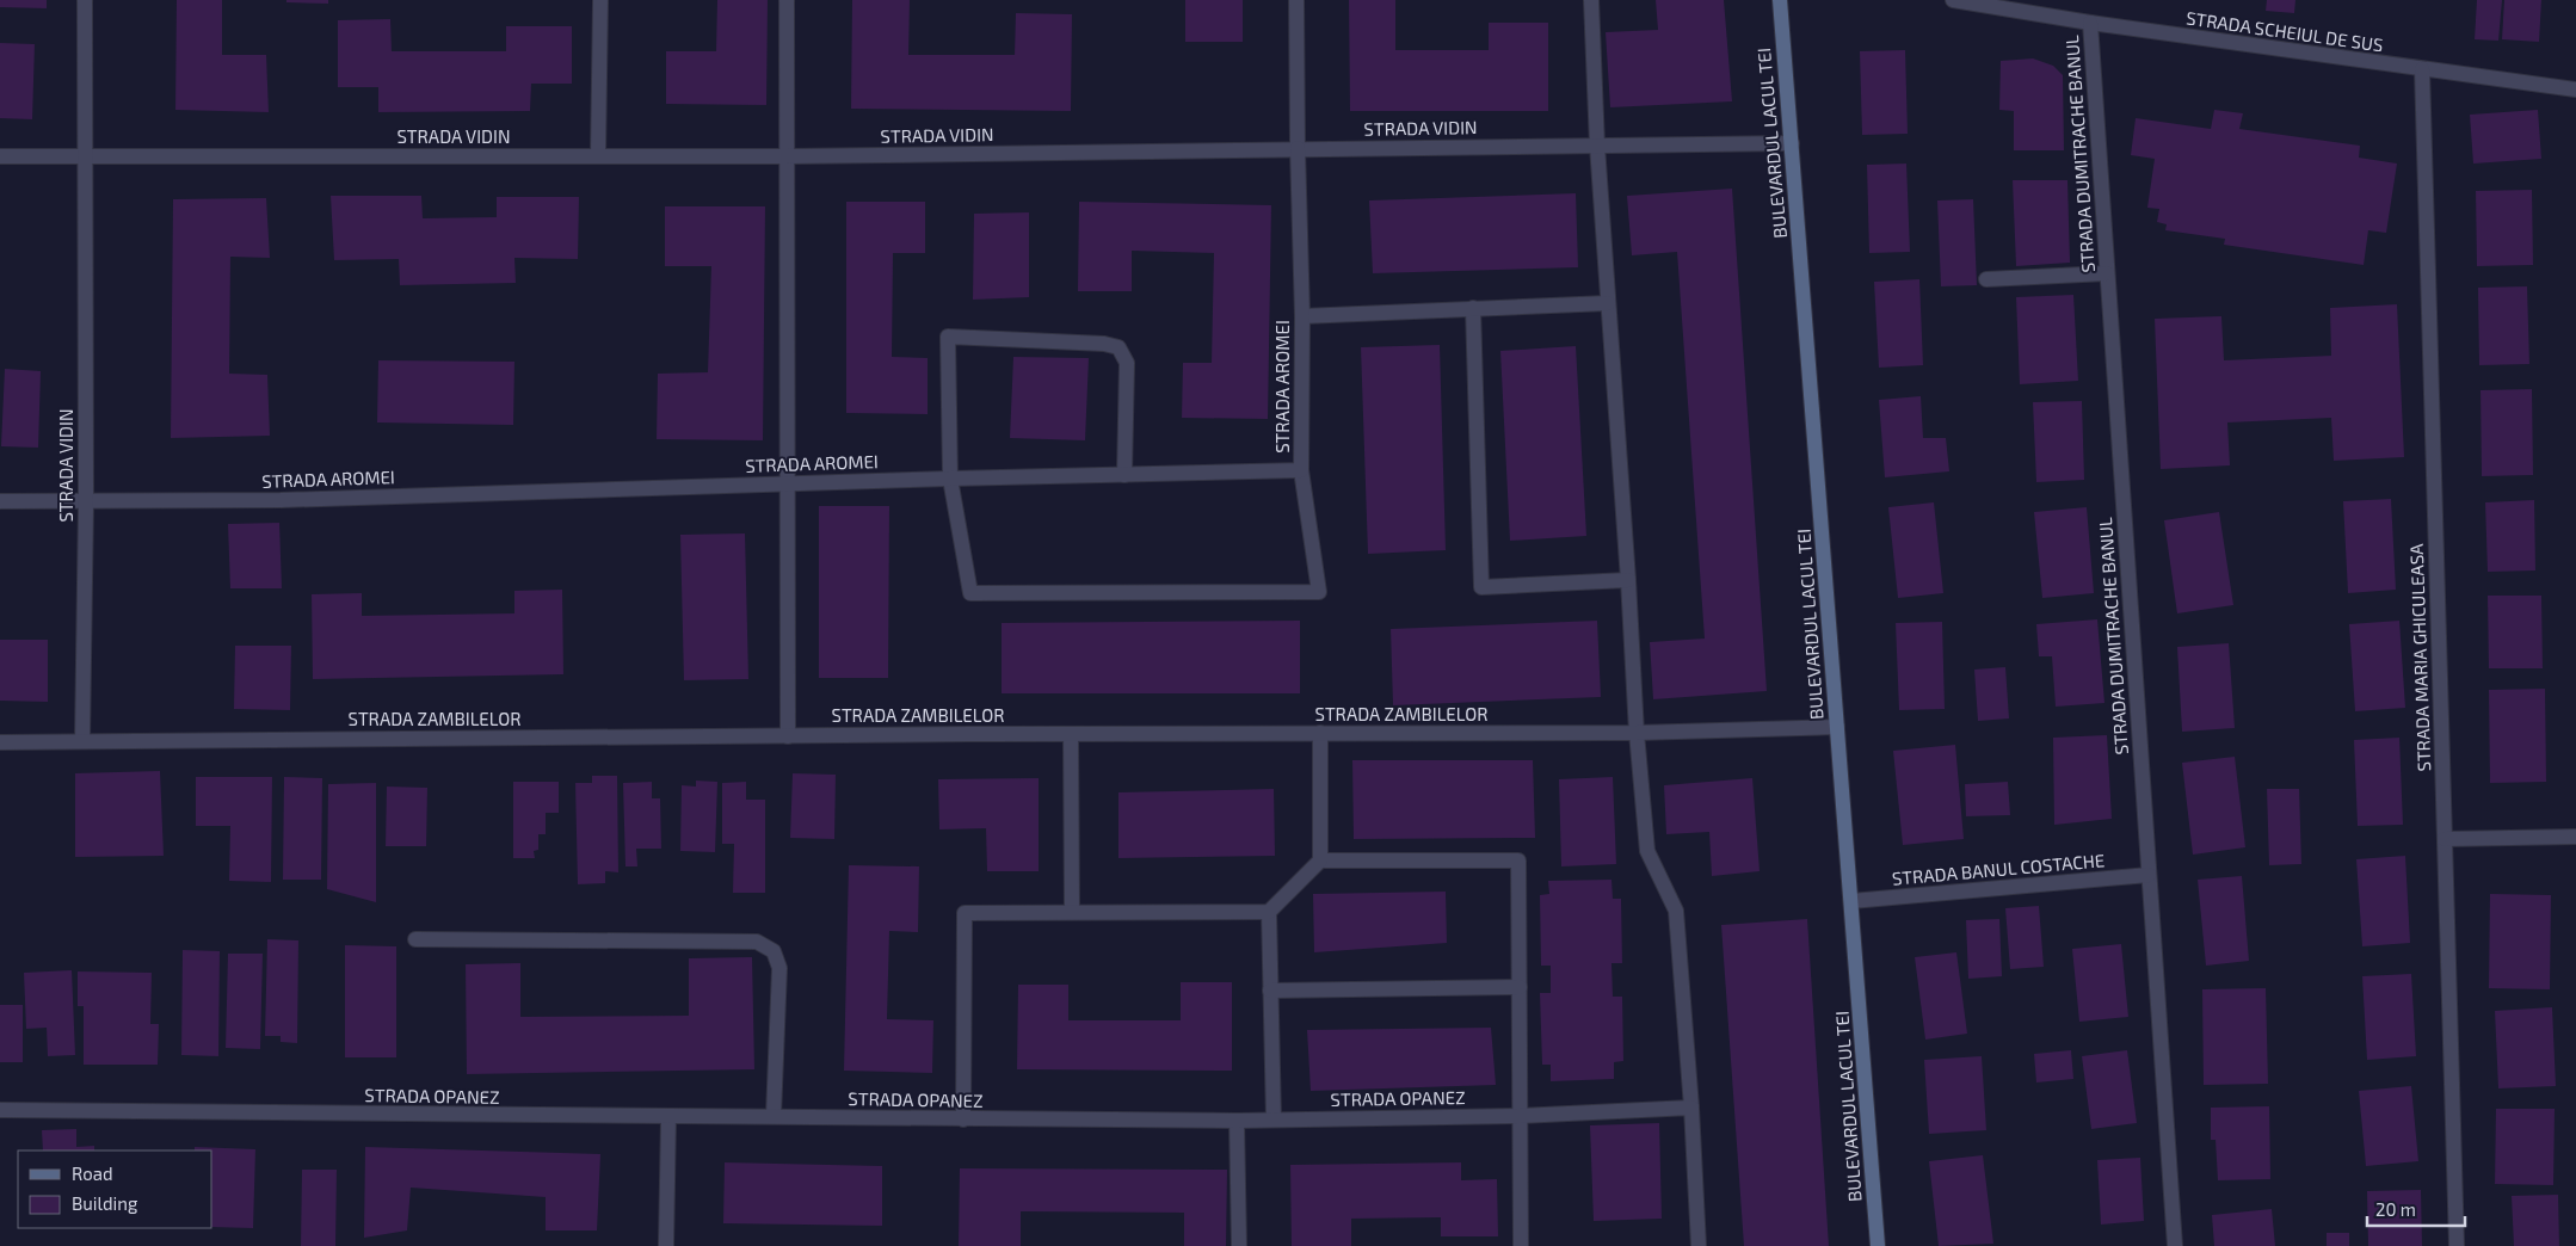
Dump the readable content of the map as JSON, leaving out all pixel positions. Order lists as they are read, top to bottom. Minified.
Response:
{"streets":{"main road":["BULEVARDUL LACUL TEI"],"street":["STRADA SCHEIUL DE SUS","STRADA VIDIN","STRADA DUMITRACHE BANUL","STRADA AROMEI","STRADA MARIA GHICULEASA","STRADA ZAMBILELOR","STRADA BANUL COSTACHE","STRADA OPANEZ"]},"crossings":[["STRADA SCHEIUL DE SUS","STRADA DUMITRACHE BANUL"],["STRADA SCHEIUL DE SUS","STRADA MARIA GHICULEASA"],["STRADA VIDIN","BULEVARDUL LACUL TEI"],["STRADA VIDIN","STRADA AROMEI"],["STRADA VIDIN","STRADA ZAMBILELOR"],["BULEVARDUL LACUL TEI","STRADA ZAMBILELOR"],["BULEVARDUL LACUL TEI","STRADA BANUL COSTACHE"],["STRADA DUMITRACHE BANUL","STRADA BANUL COSTACHE"]],"legend":["Road","Building"],"scale_bar":"20 m"}
